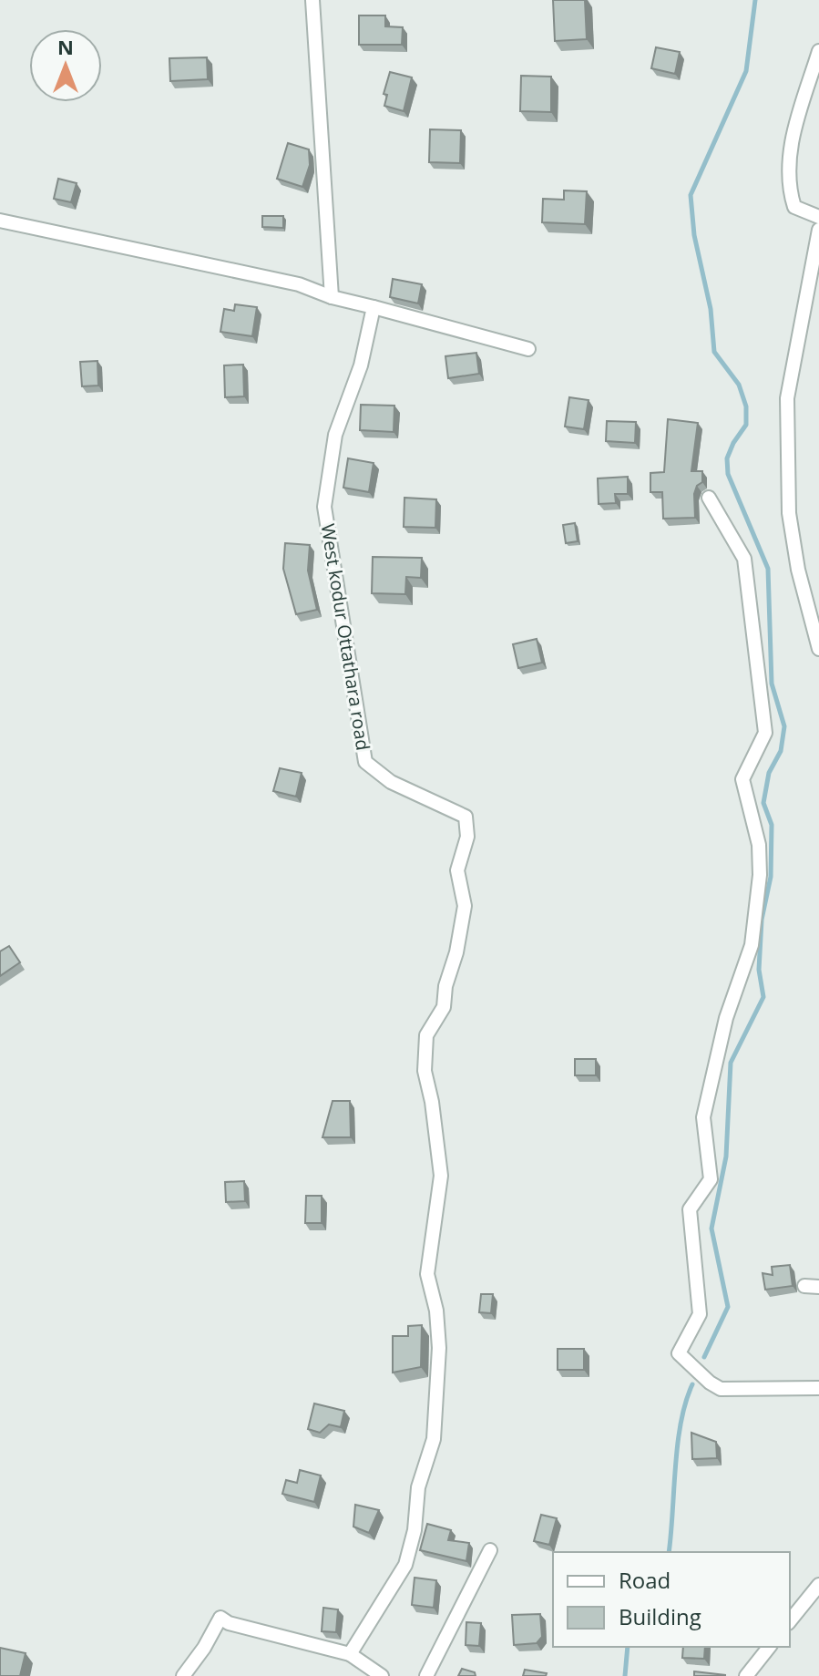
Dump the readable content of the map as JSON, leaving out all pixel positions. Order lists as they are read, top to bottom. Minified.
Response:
{"streets":{"street":["West kodur Ottathara road"]},"legend":["Road","Building"],"north":"top"}
